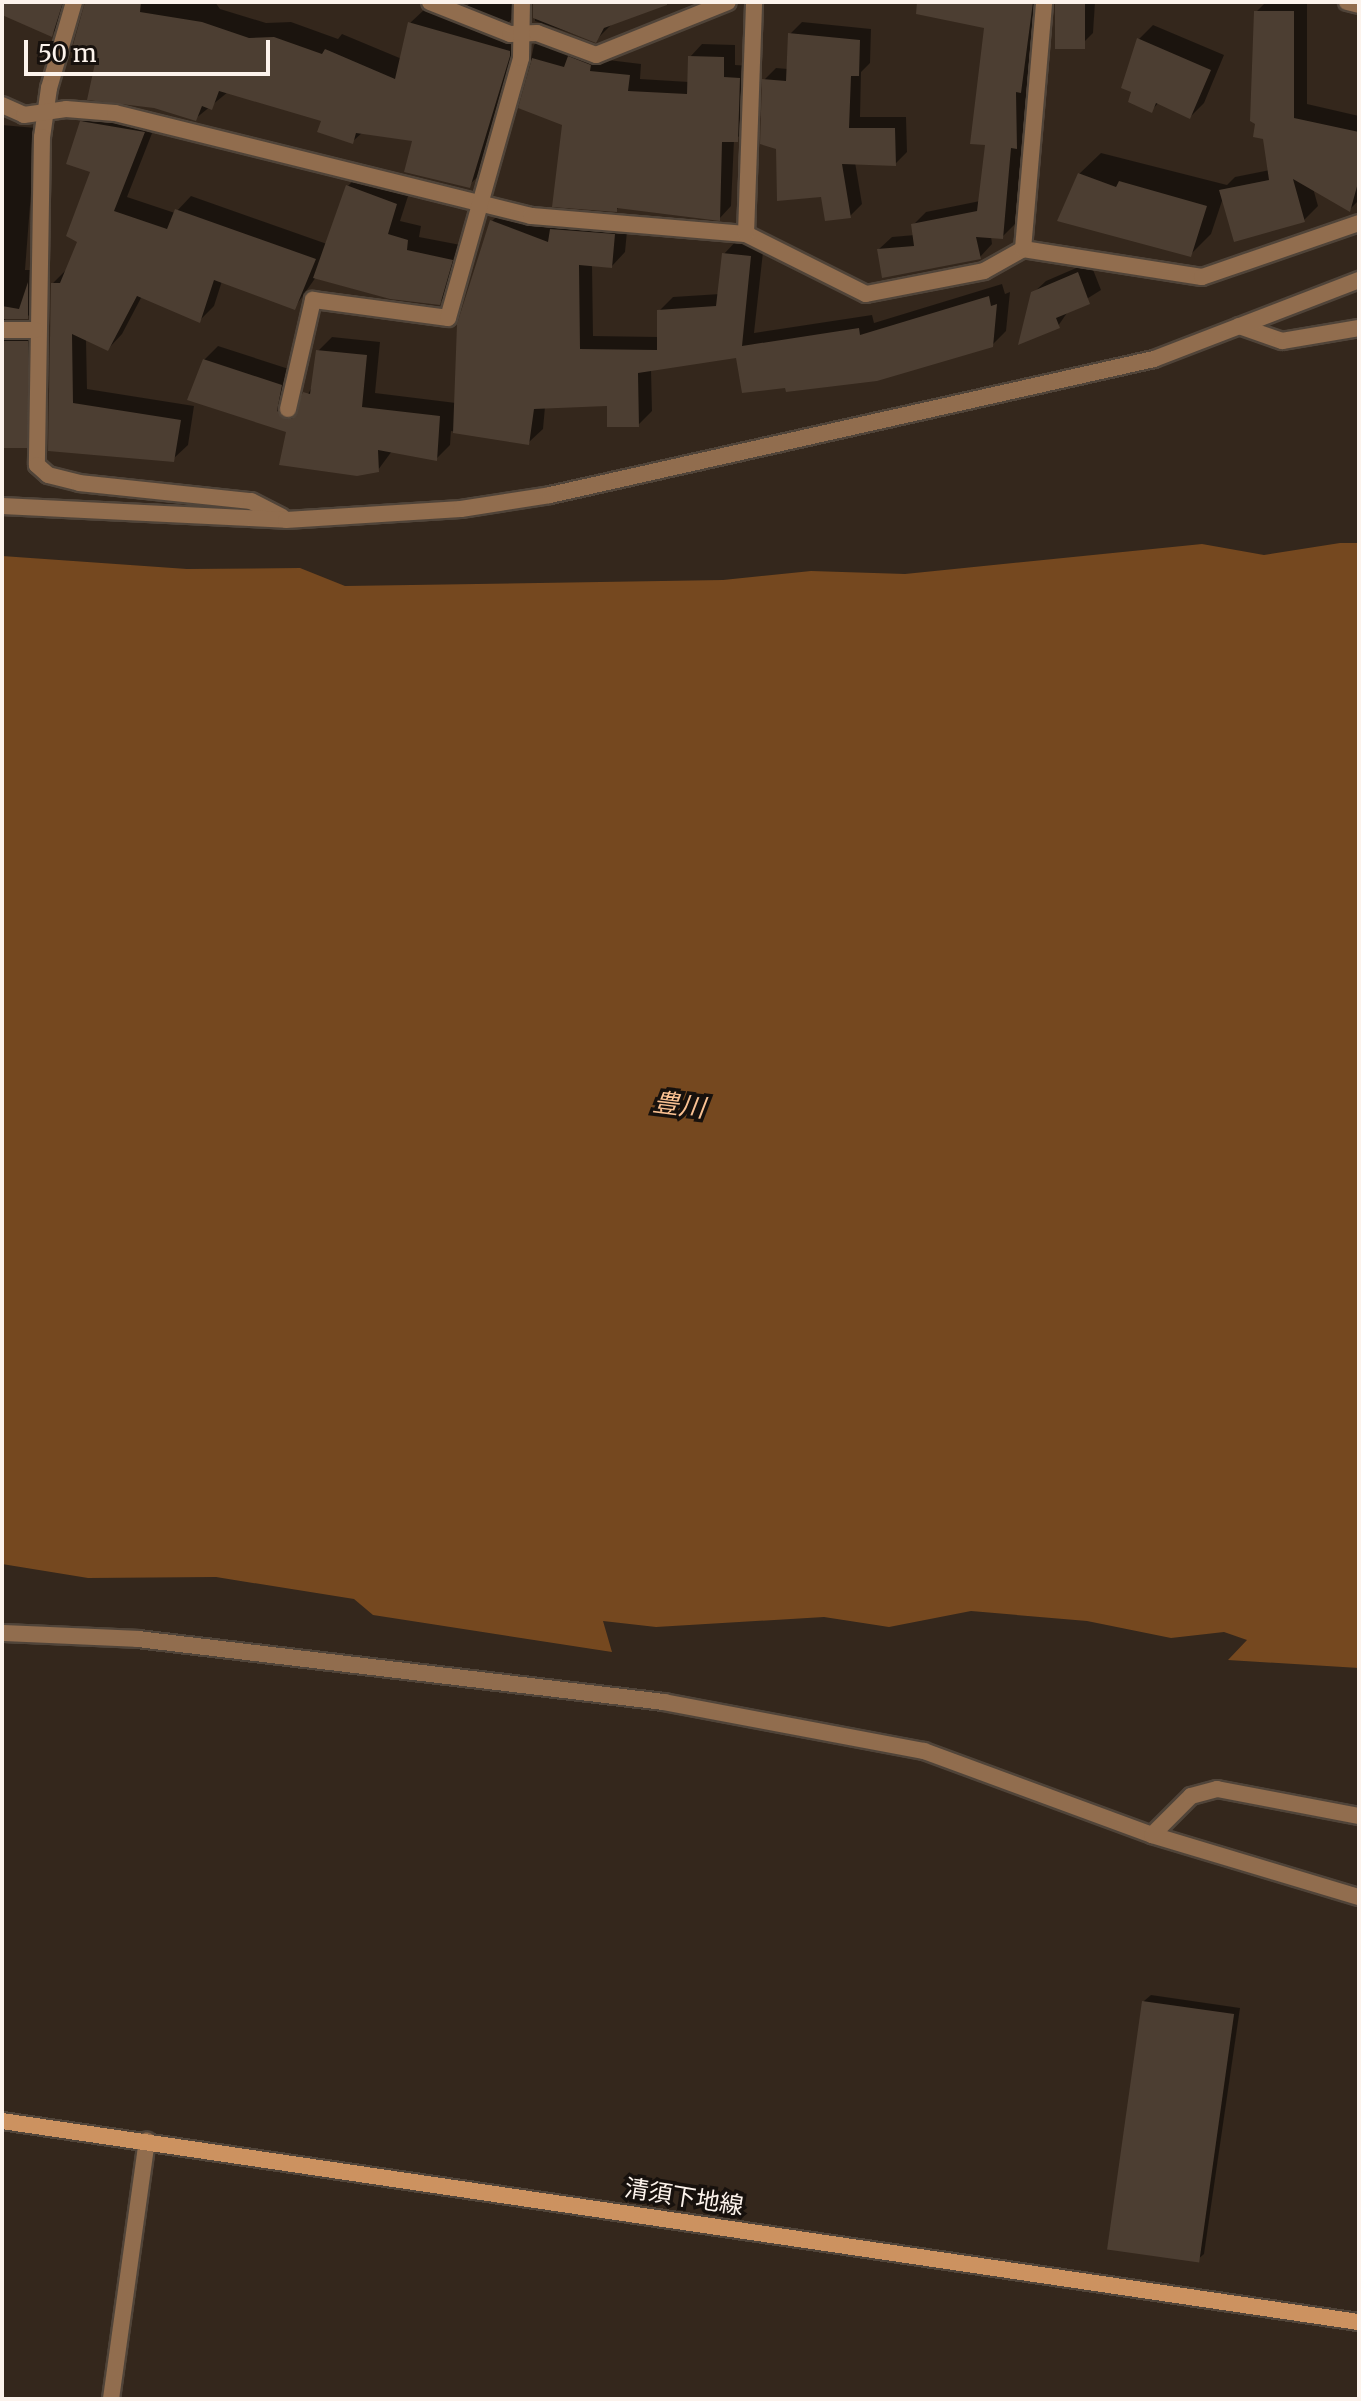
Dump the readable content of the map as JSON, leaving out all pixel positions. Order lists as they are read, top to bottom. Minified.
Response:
{"streets":{"main road":["清須下地線"]},"water":["豊川"],"scale_bar":"50 m"}
